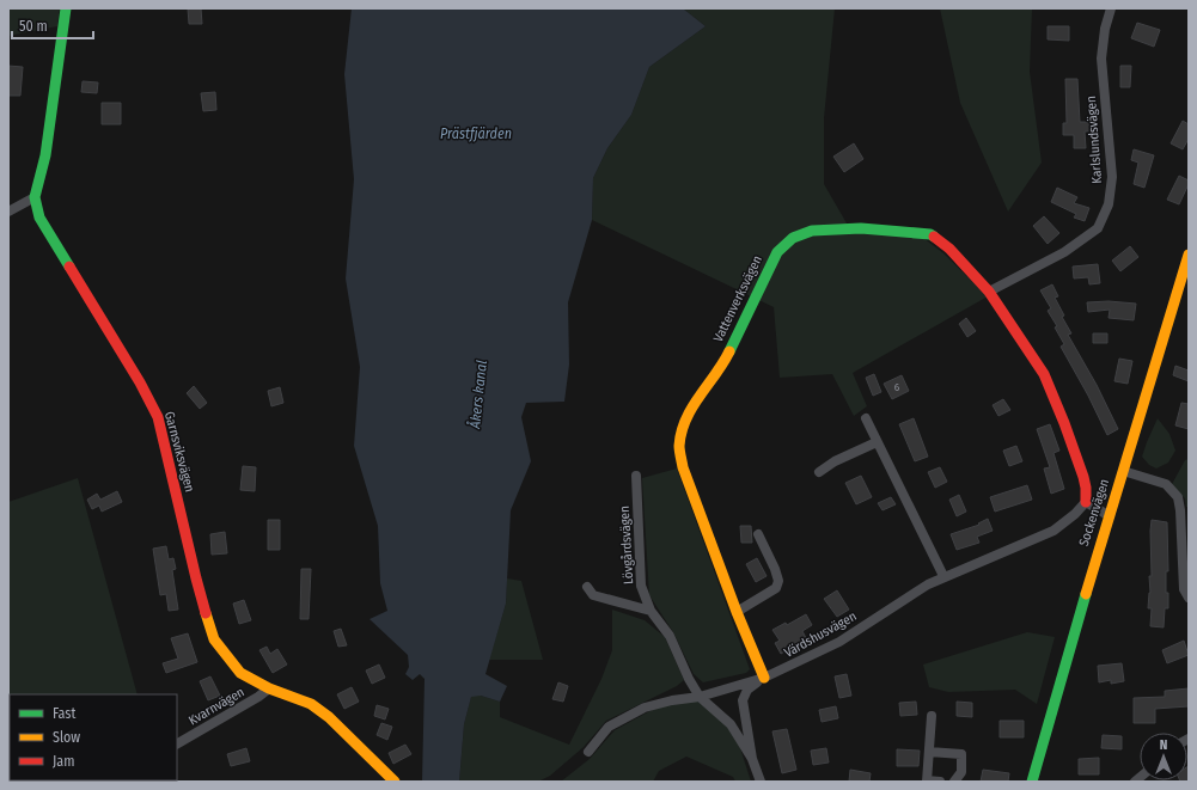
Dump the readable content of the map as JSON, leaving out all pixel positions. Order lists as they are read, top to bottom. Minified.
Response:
{"streets":{"street":["Karlslundsvägen","Vattenverksvägen","Garnsviksvägen","Sockenvägen","Lövgårdsvägen","Värdshusvägen","Kvarnvägen"]},"crossings":[["Karlslundsvägen","Vattenverksvägen"],["Vattenverksvägen","Värdshusvägen"],["Garnsviksvägen","Kvarnvägen"],["Lövgårdsvägen","Värdshusvägen"]],"water":["Prästfjärden","Åkers kanal"],"house_numbers":["6"],"legend":["Fast","Slow","Jam"],"scale_bar":"50 m","north":"top"}
